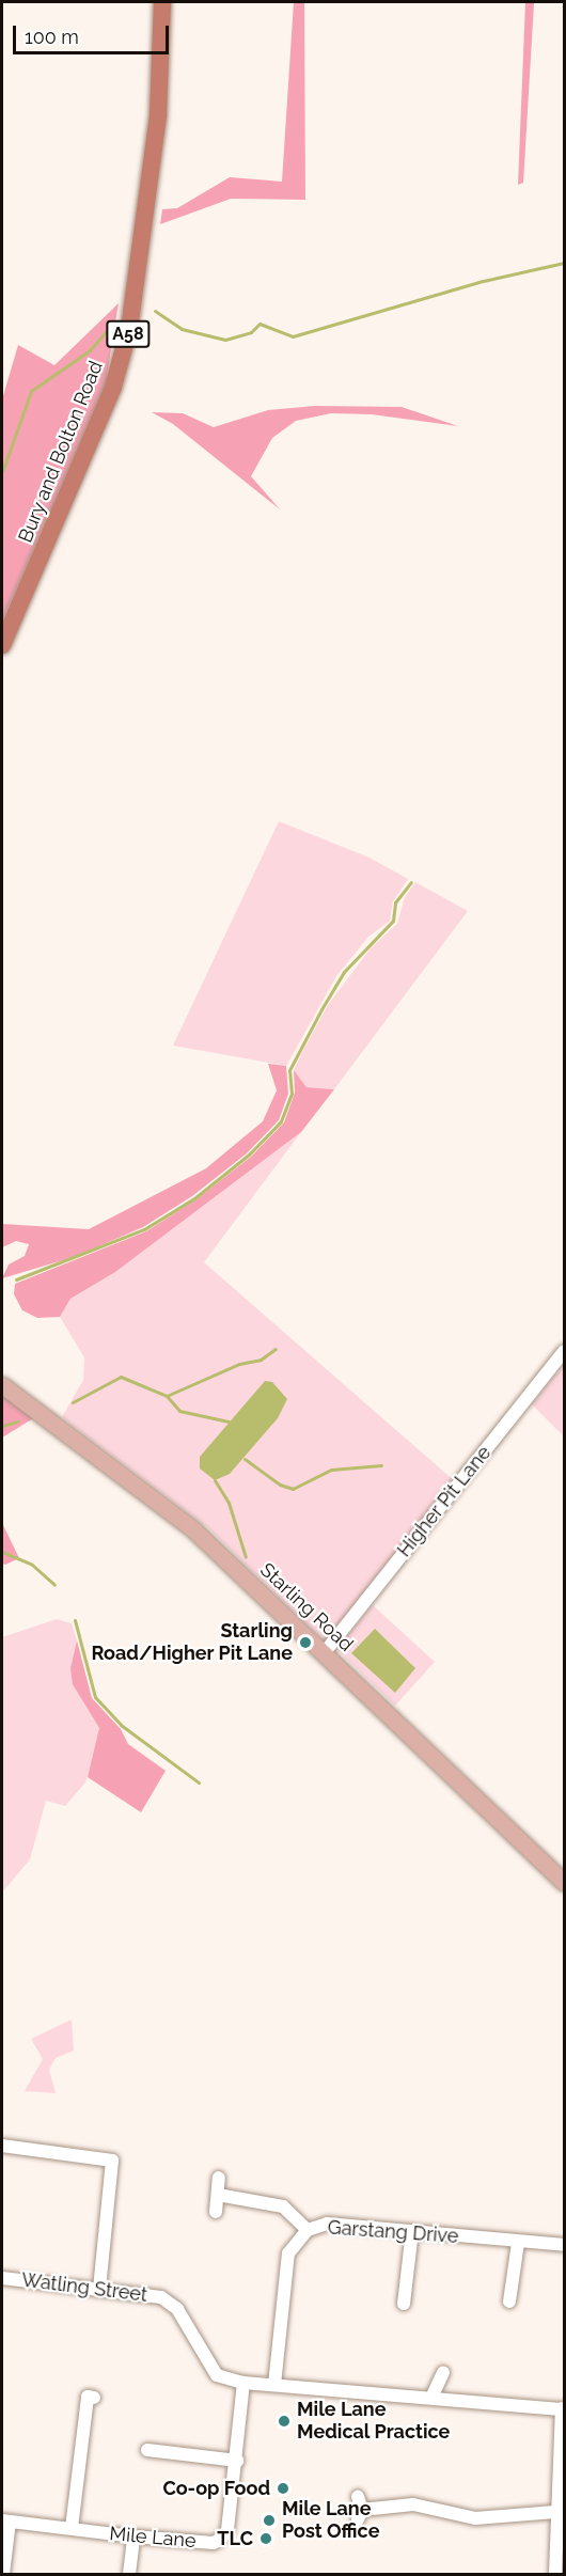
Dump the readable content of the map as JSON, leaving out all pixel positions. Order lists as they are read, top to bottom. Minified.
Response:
{"streets":{"highway":["A58","Bury and Bolton Road"],"main road":["Starling Road"],"street":["Higher Pit Lane","Garstang Drive","Watling Street","Mile Lane"]},"crossings":[["Higher Pit Lane","Starling Road"],["Garstang Drive","Watling Street"],["Watling Street","Mile Lane"]],"places":["Starling Road/Higher Pit Lane","Mile Lane Medical Practice","Co-op Food","Mile Lane Post Office","TLC"],"scale_bar":"100 m"}
